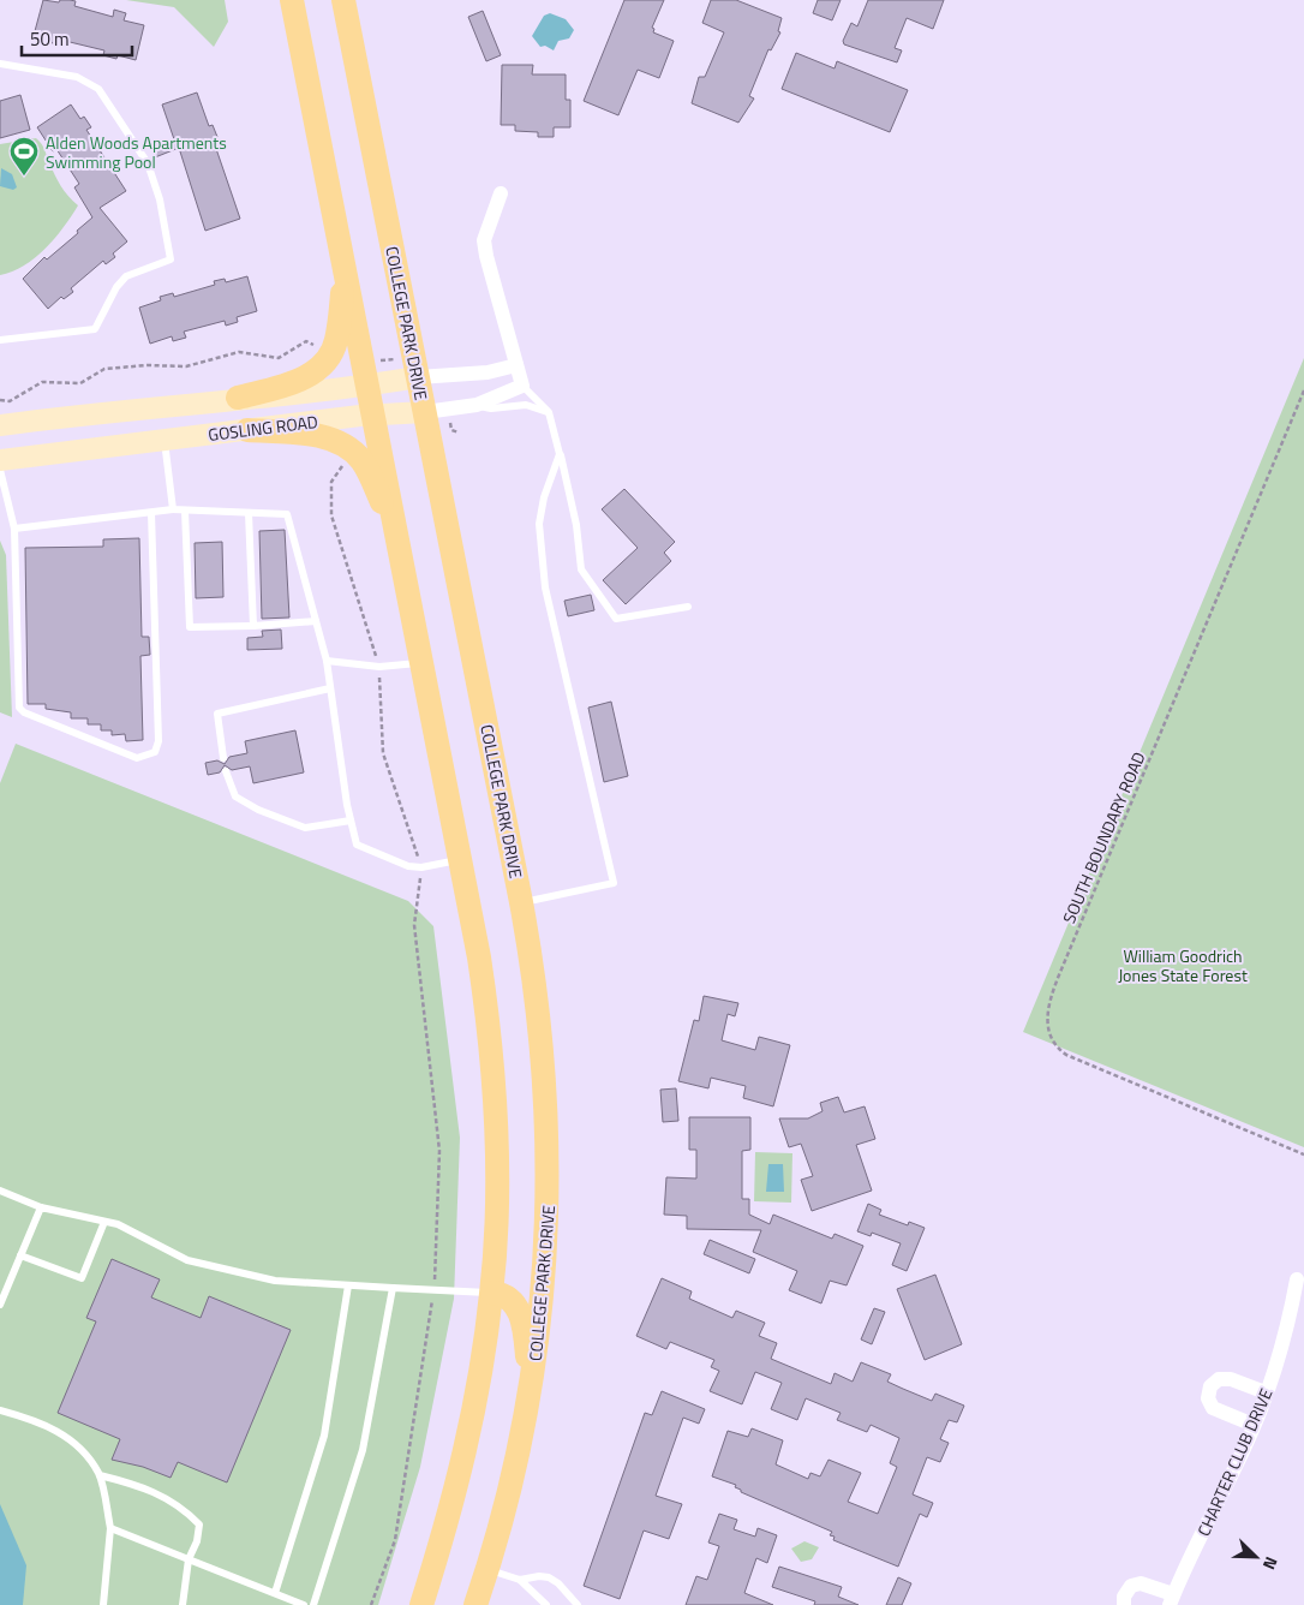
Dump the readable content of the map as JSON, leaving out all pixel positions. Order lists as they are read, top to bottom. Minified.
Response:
{"streets":{"main road":["COLLEGE PARK DRIVE","GOSLING ROAD"],"street":["CHARTER CLUB DRIVE"],"path":["SOUTH BOUNDARY ROAD"]},"crossings":[["COLLEGE PARK DRIVE","GOSLING ROAD"]],"parks":["William Goodrich Jones State Forest"],"places":{"sports":["Alden Woods Apartments Swimming Pool"]},"scale_bar":"50 m","north":"bottom right"}
